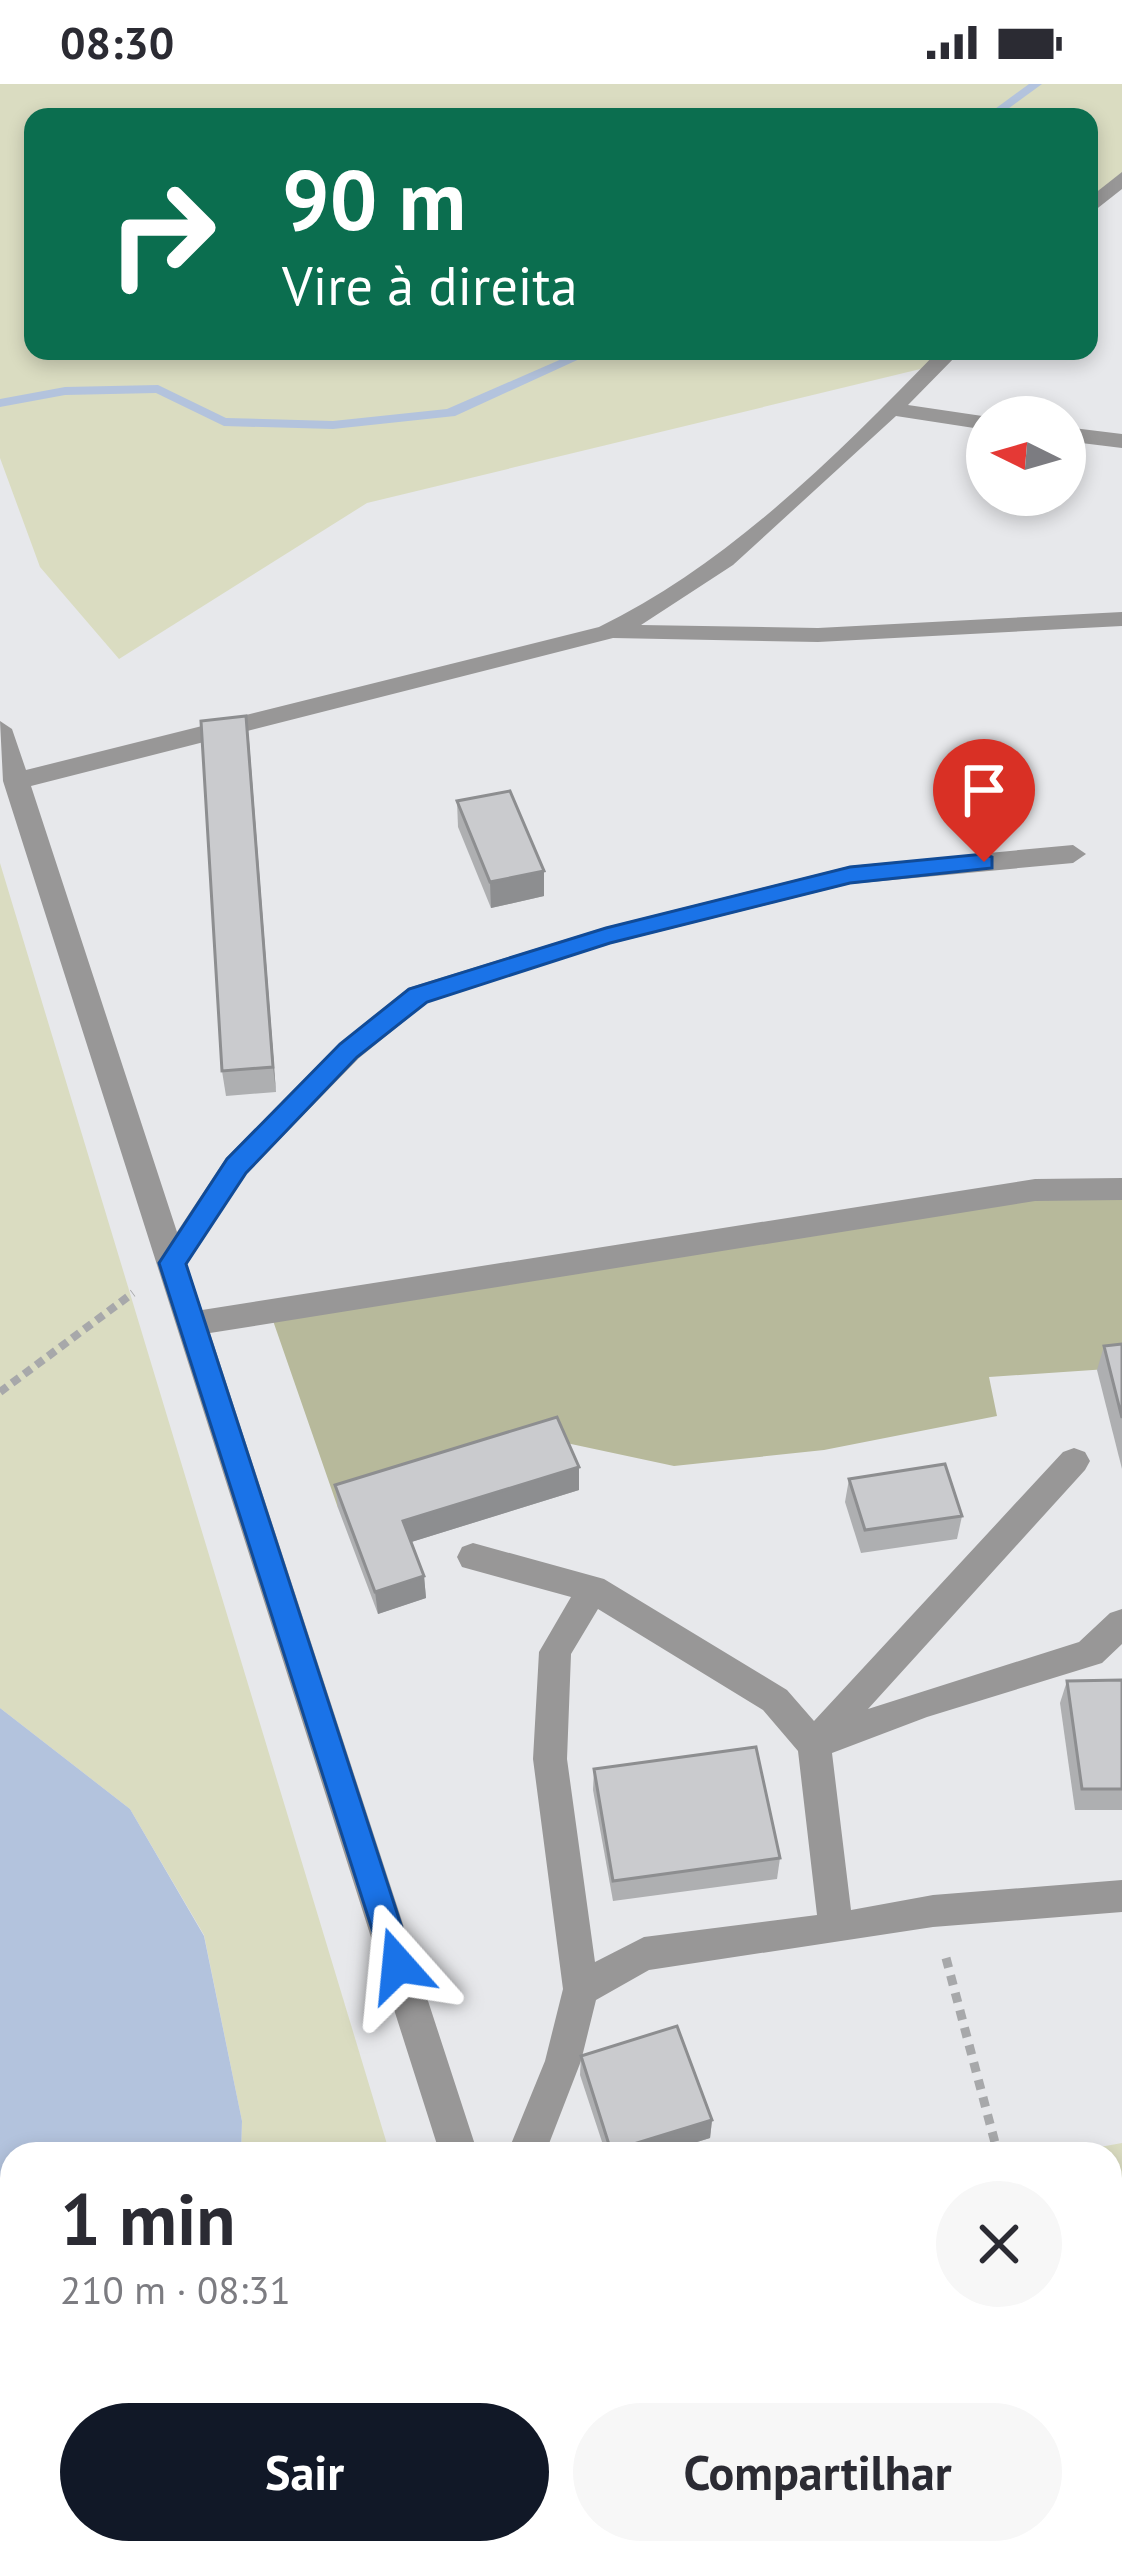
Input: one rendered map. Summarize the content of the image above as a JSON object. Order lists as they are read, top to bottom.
{
  "north": "left",
  "page": {
    "status": "08:30",
    "turn": ["90 m", "Vire à direita"],
    "heading": ["1 min", "210 m · 08:31"],
    "buttons": ["Sair", "Compartilhar"]
  }
}
